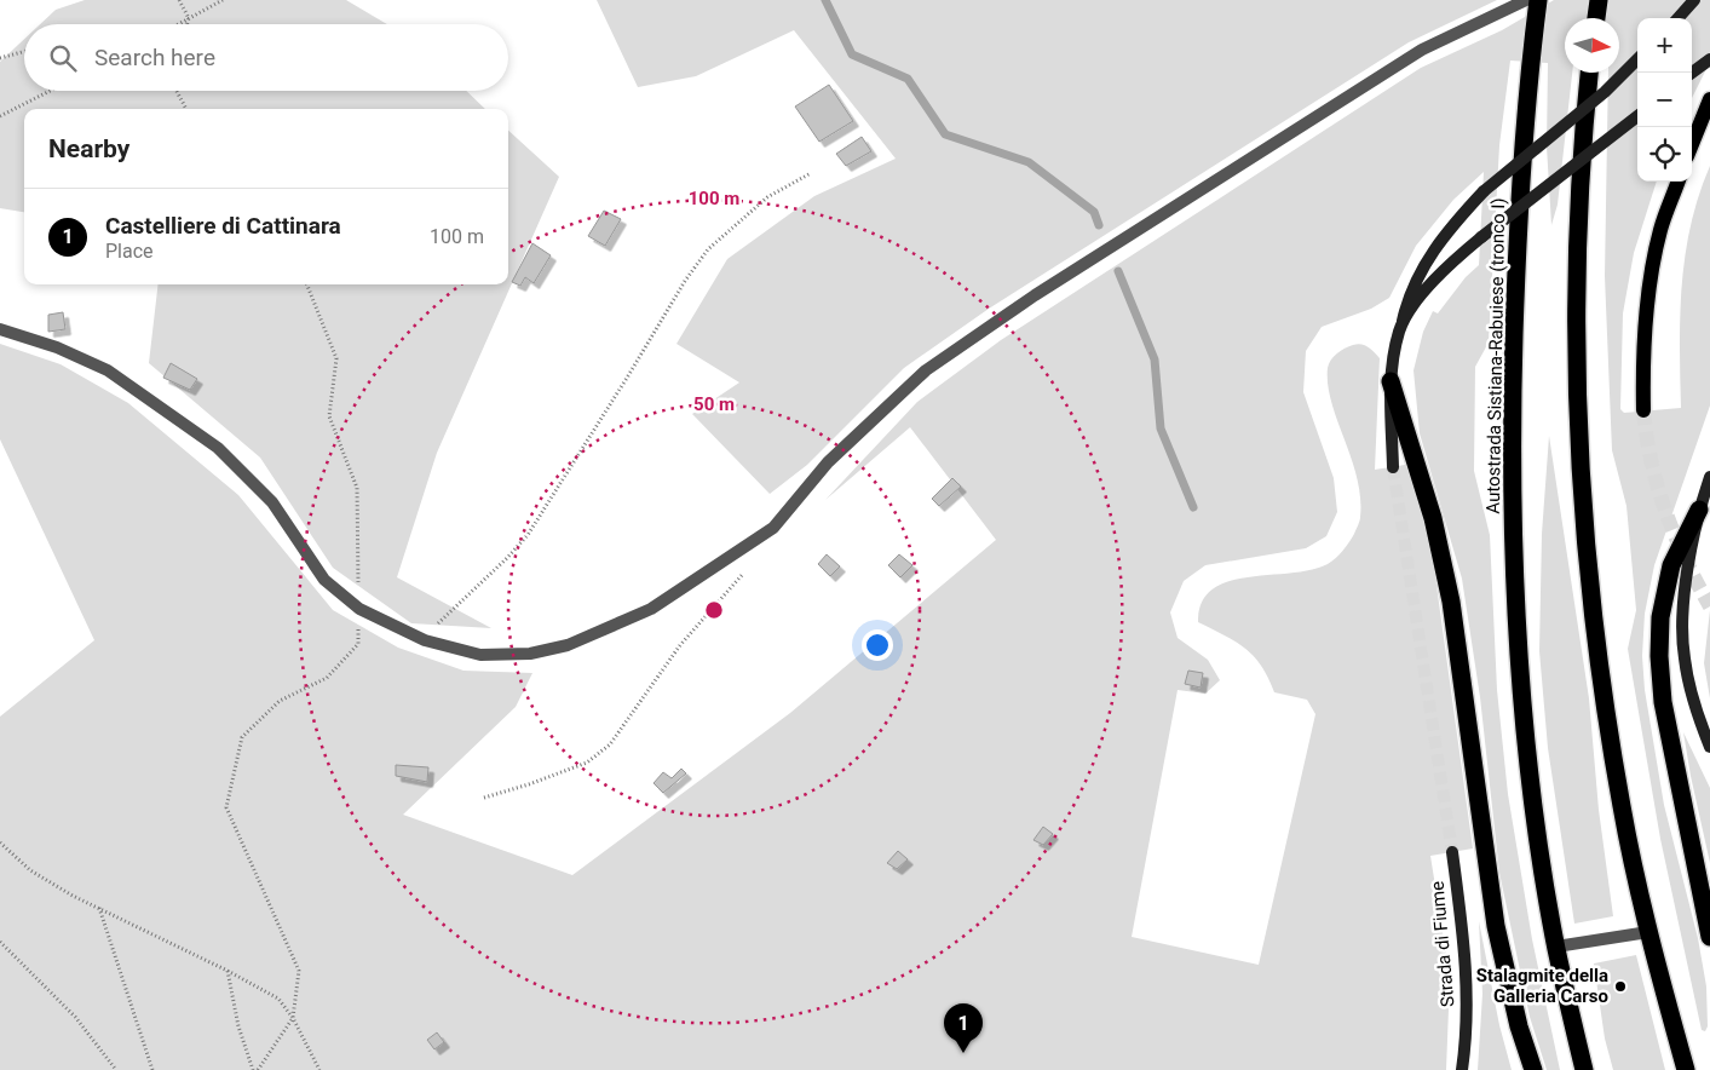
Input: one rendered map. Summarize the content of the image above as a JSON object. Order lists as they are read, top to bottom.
{
  "streets": {
    "highway": ["Autostrada Sistiana-Rabuiese (tronco I)"],
    "main road": ["Strada di Fiume"]
  },
  "places": ["Stalagmite della Galleria Carso"],
  "north": "right",
  "page": {
    "map_buttons": ["+", "−"],
    "search": "Search here",
    "heading": "Nearby",
    "list": [
      {
        "mark": "1",
        "name": "Castelliere di Cattinara",
        "note": "Place",
        "value": "100 m"
      }
    ],
    "pins": "1"
  },
  "rings": ["100 m", "50 m"]
}
